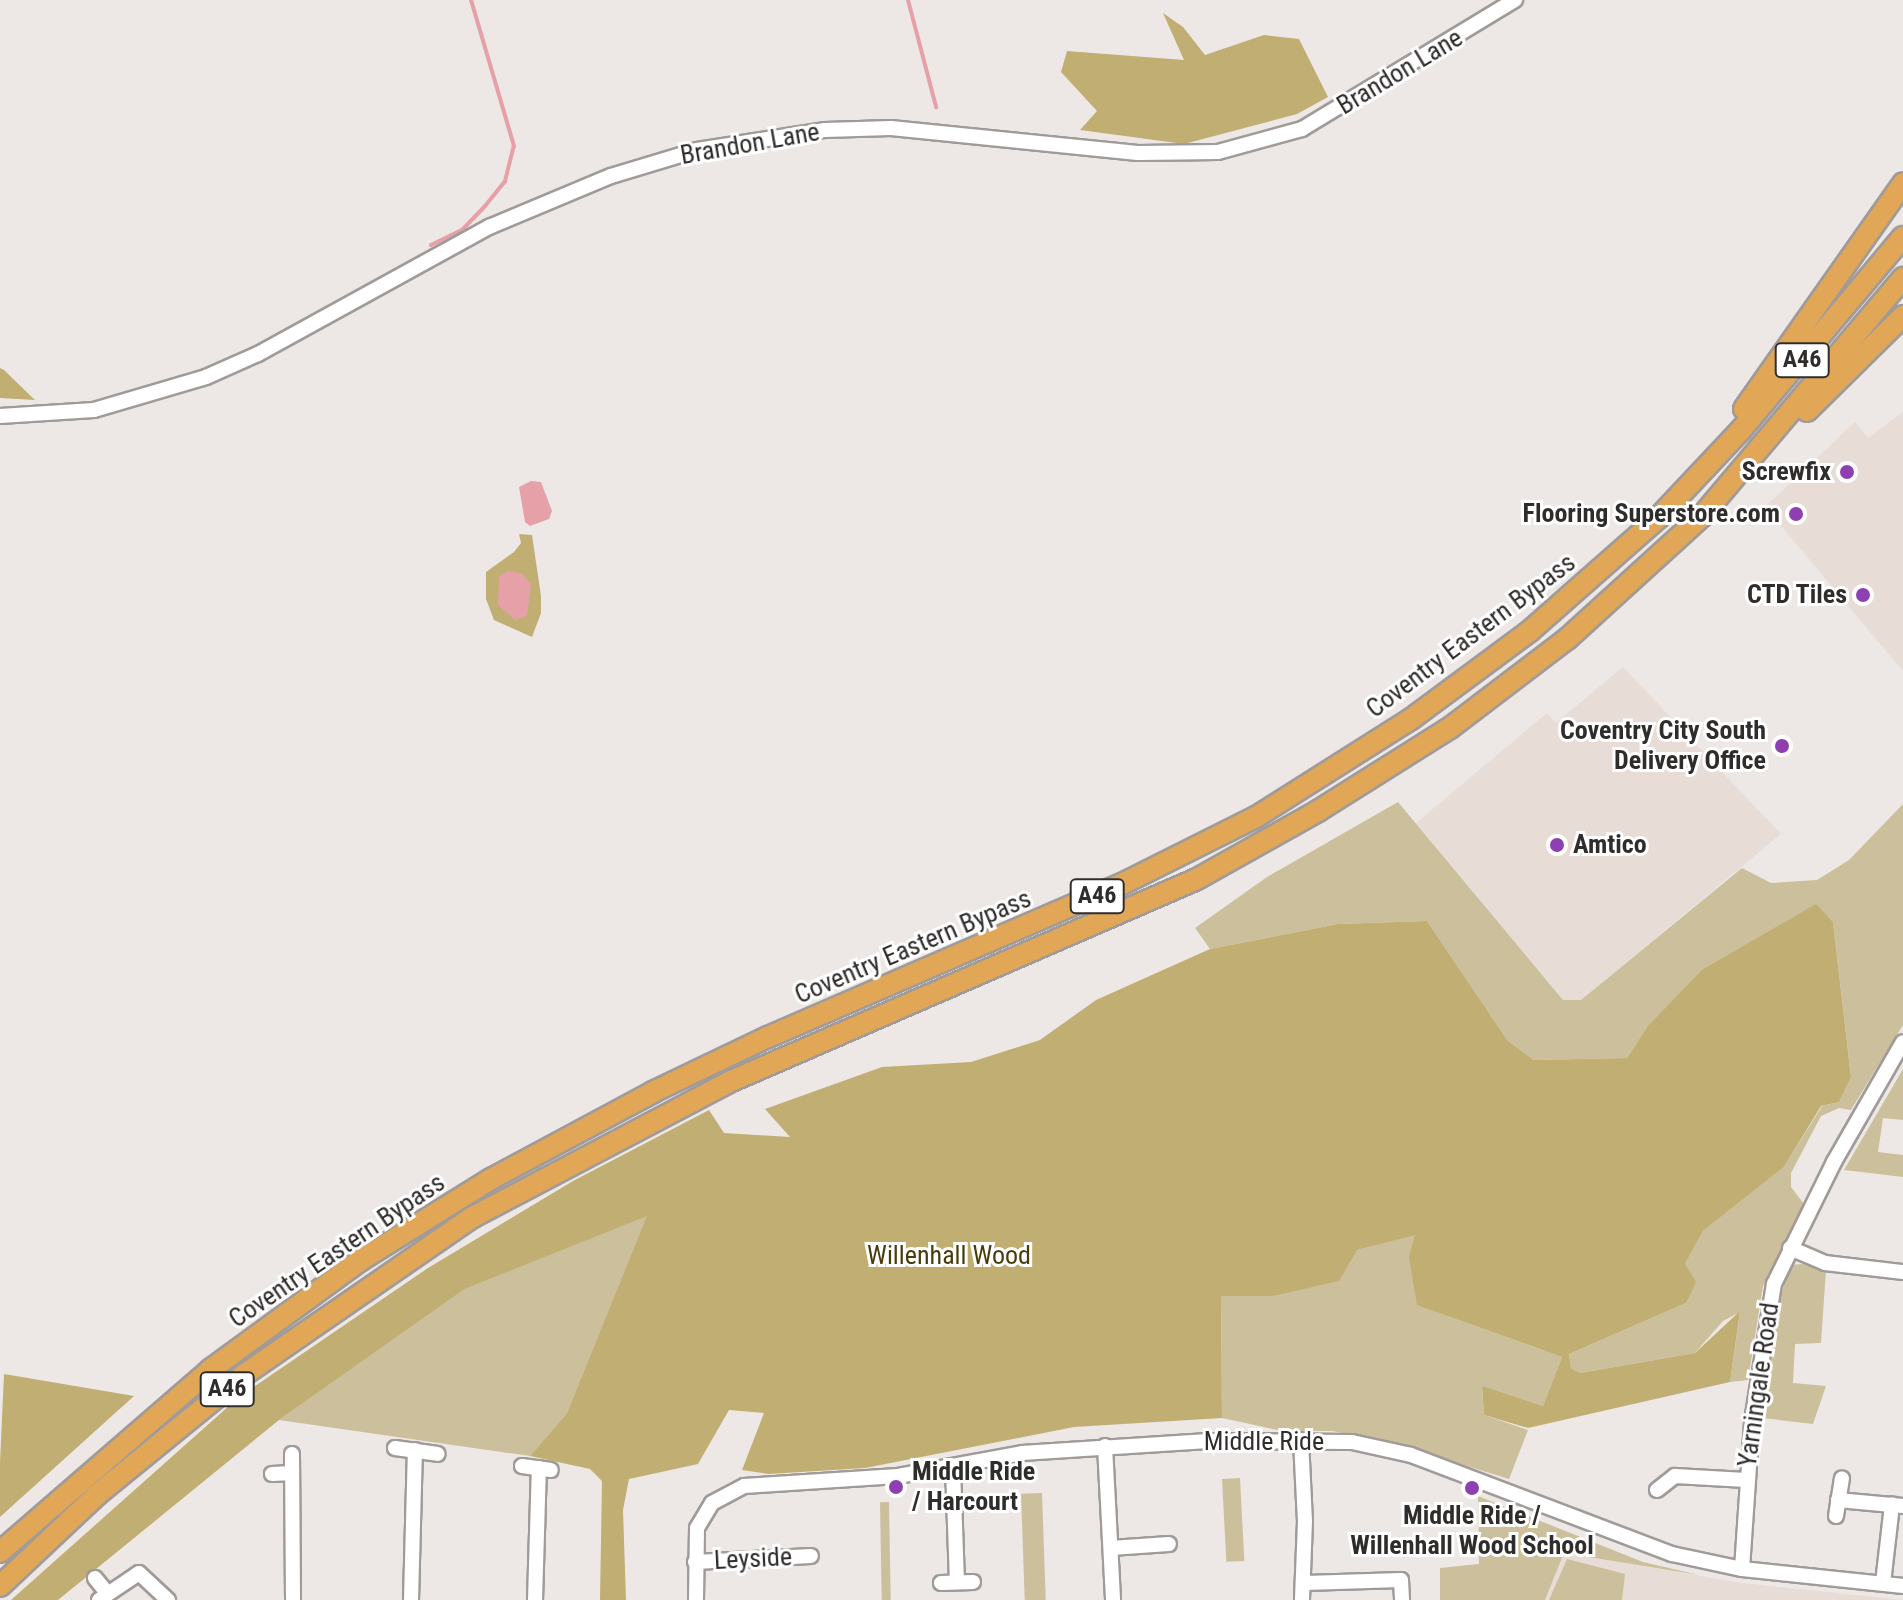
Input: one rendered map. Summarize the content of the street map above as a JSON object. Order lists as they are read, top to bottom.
{
  "streets": {
    "highway": ["A46", "Coventry Eastern Bypass"],
    "street": [
      "Brandon Lane",
      "Yarningale Road",
      "Middle Ride",
      "Leyside"
    ]
  },
  "crossings": [
    ["Yarningale Road", "Middle Ride"],
    ["Middle Ride", "Leyside"]
  ],
  "parks": ["Willenhall Wood"],
  "places": [
    "Screwfix",
    "Flooring Superstore.com",
    "CTD Tiles",
    "Coventry City South Delivery Office",
    "Amtico",
    "Middle Ride / Harcourt",
    "Middle Ride / Willenhall Wood School"
  ]
}
